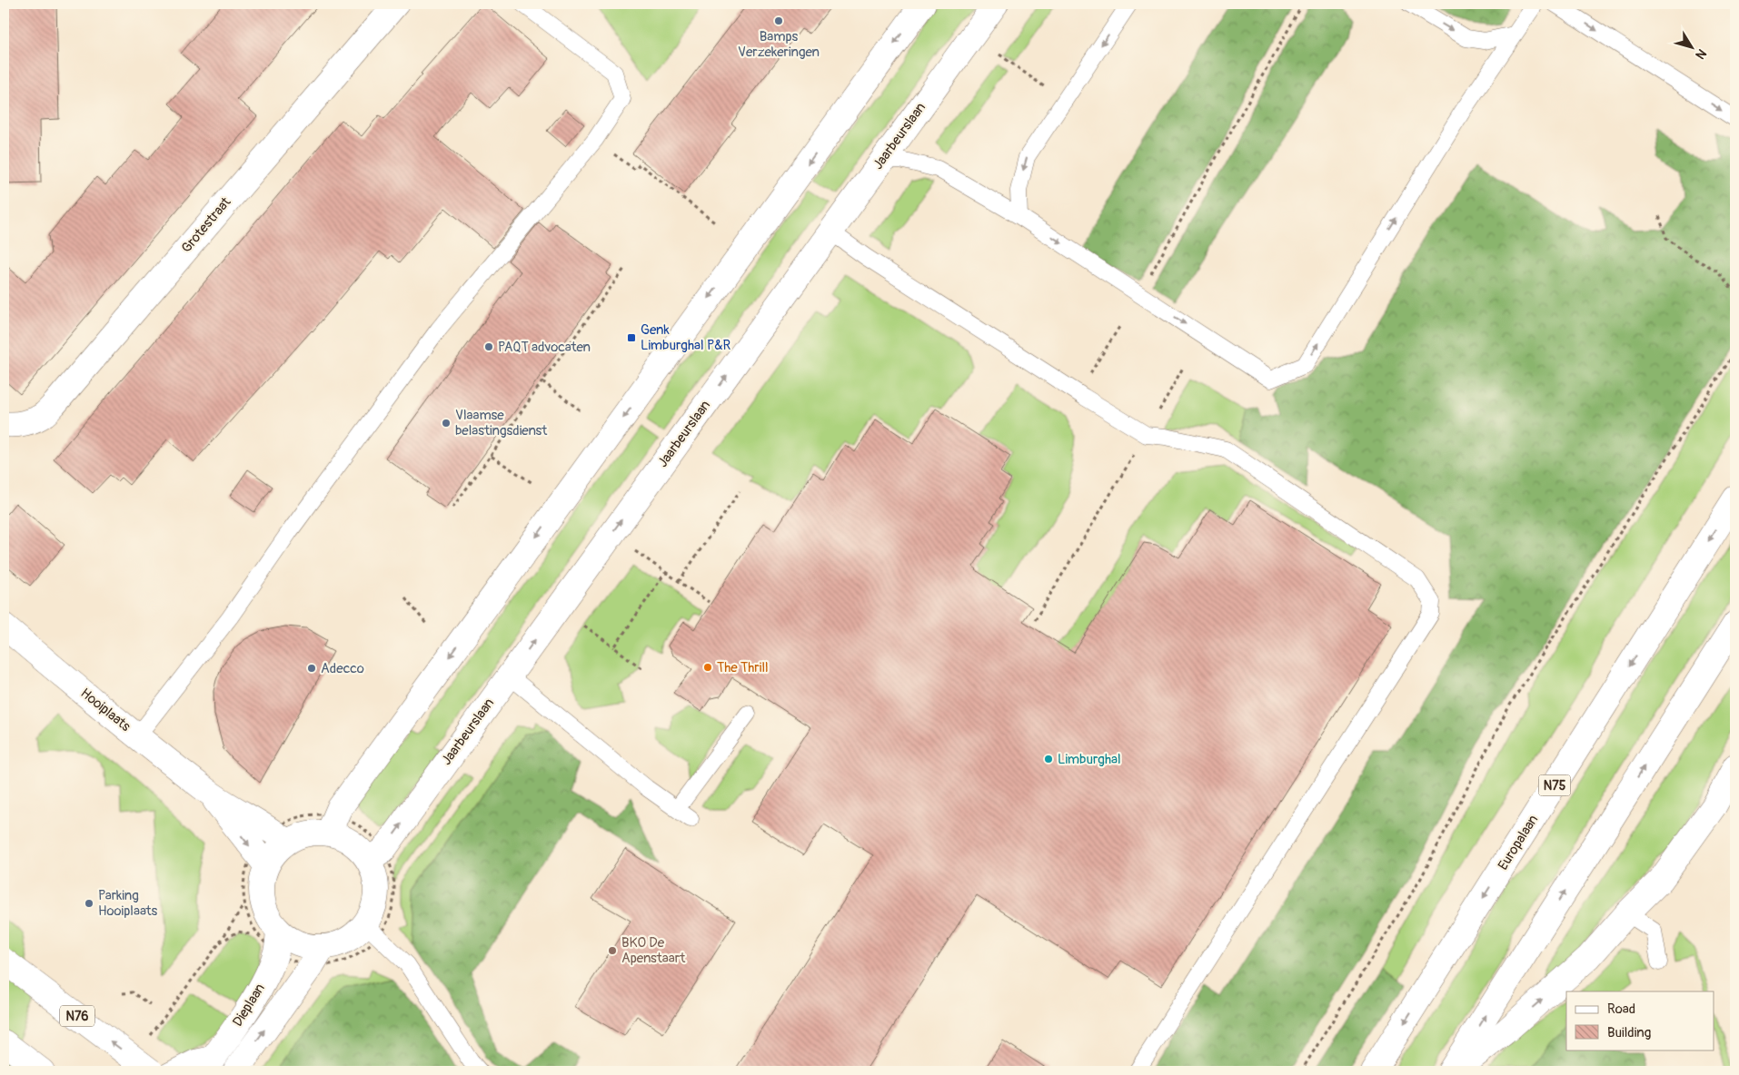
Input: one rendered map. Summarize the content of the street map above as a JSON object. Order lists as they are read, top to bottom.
{
  "streets": {
    "main road": [
      "Jaarbeurslaan",
      "Grotestraat",
      "Hooiplaats",
      "N75",
      "Europalaan",
      "Dieplaan",
      "N76"
    ]
  },
  "crossings": [
    ["Jaarbeurslaan", "Hooiplaats"],
    ["Jaarbeurslaan", "Dieplaan"],
    ["Hooiplaats", "Dieplaan"]
  ],
  "places": {
    "other": [
      "Bamps Verzekeringen",
      "PAQT advocaten",
      "Vlaamse belastingsdienst",
      "The Thrill",
      "Adecco",
      "Limburghal",
      "Parking Hooiplaats",
      "BKO De Apenstaart"
    ],
    "transit": ["Genk Limburghal P&R"]
  },
  "legend": ["Road", "Building"],
  "north": "bottom right"
}
